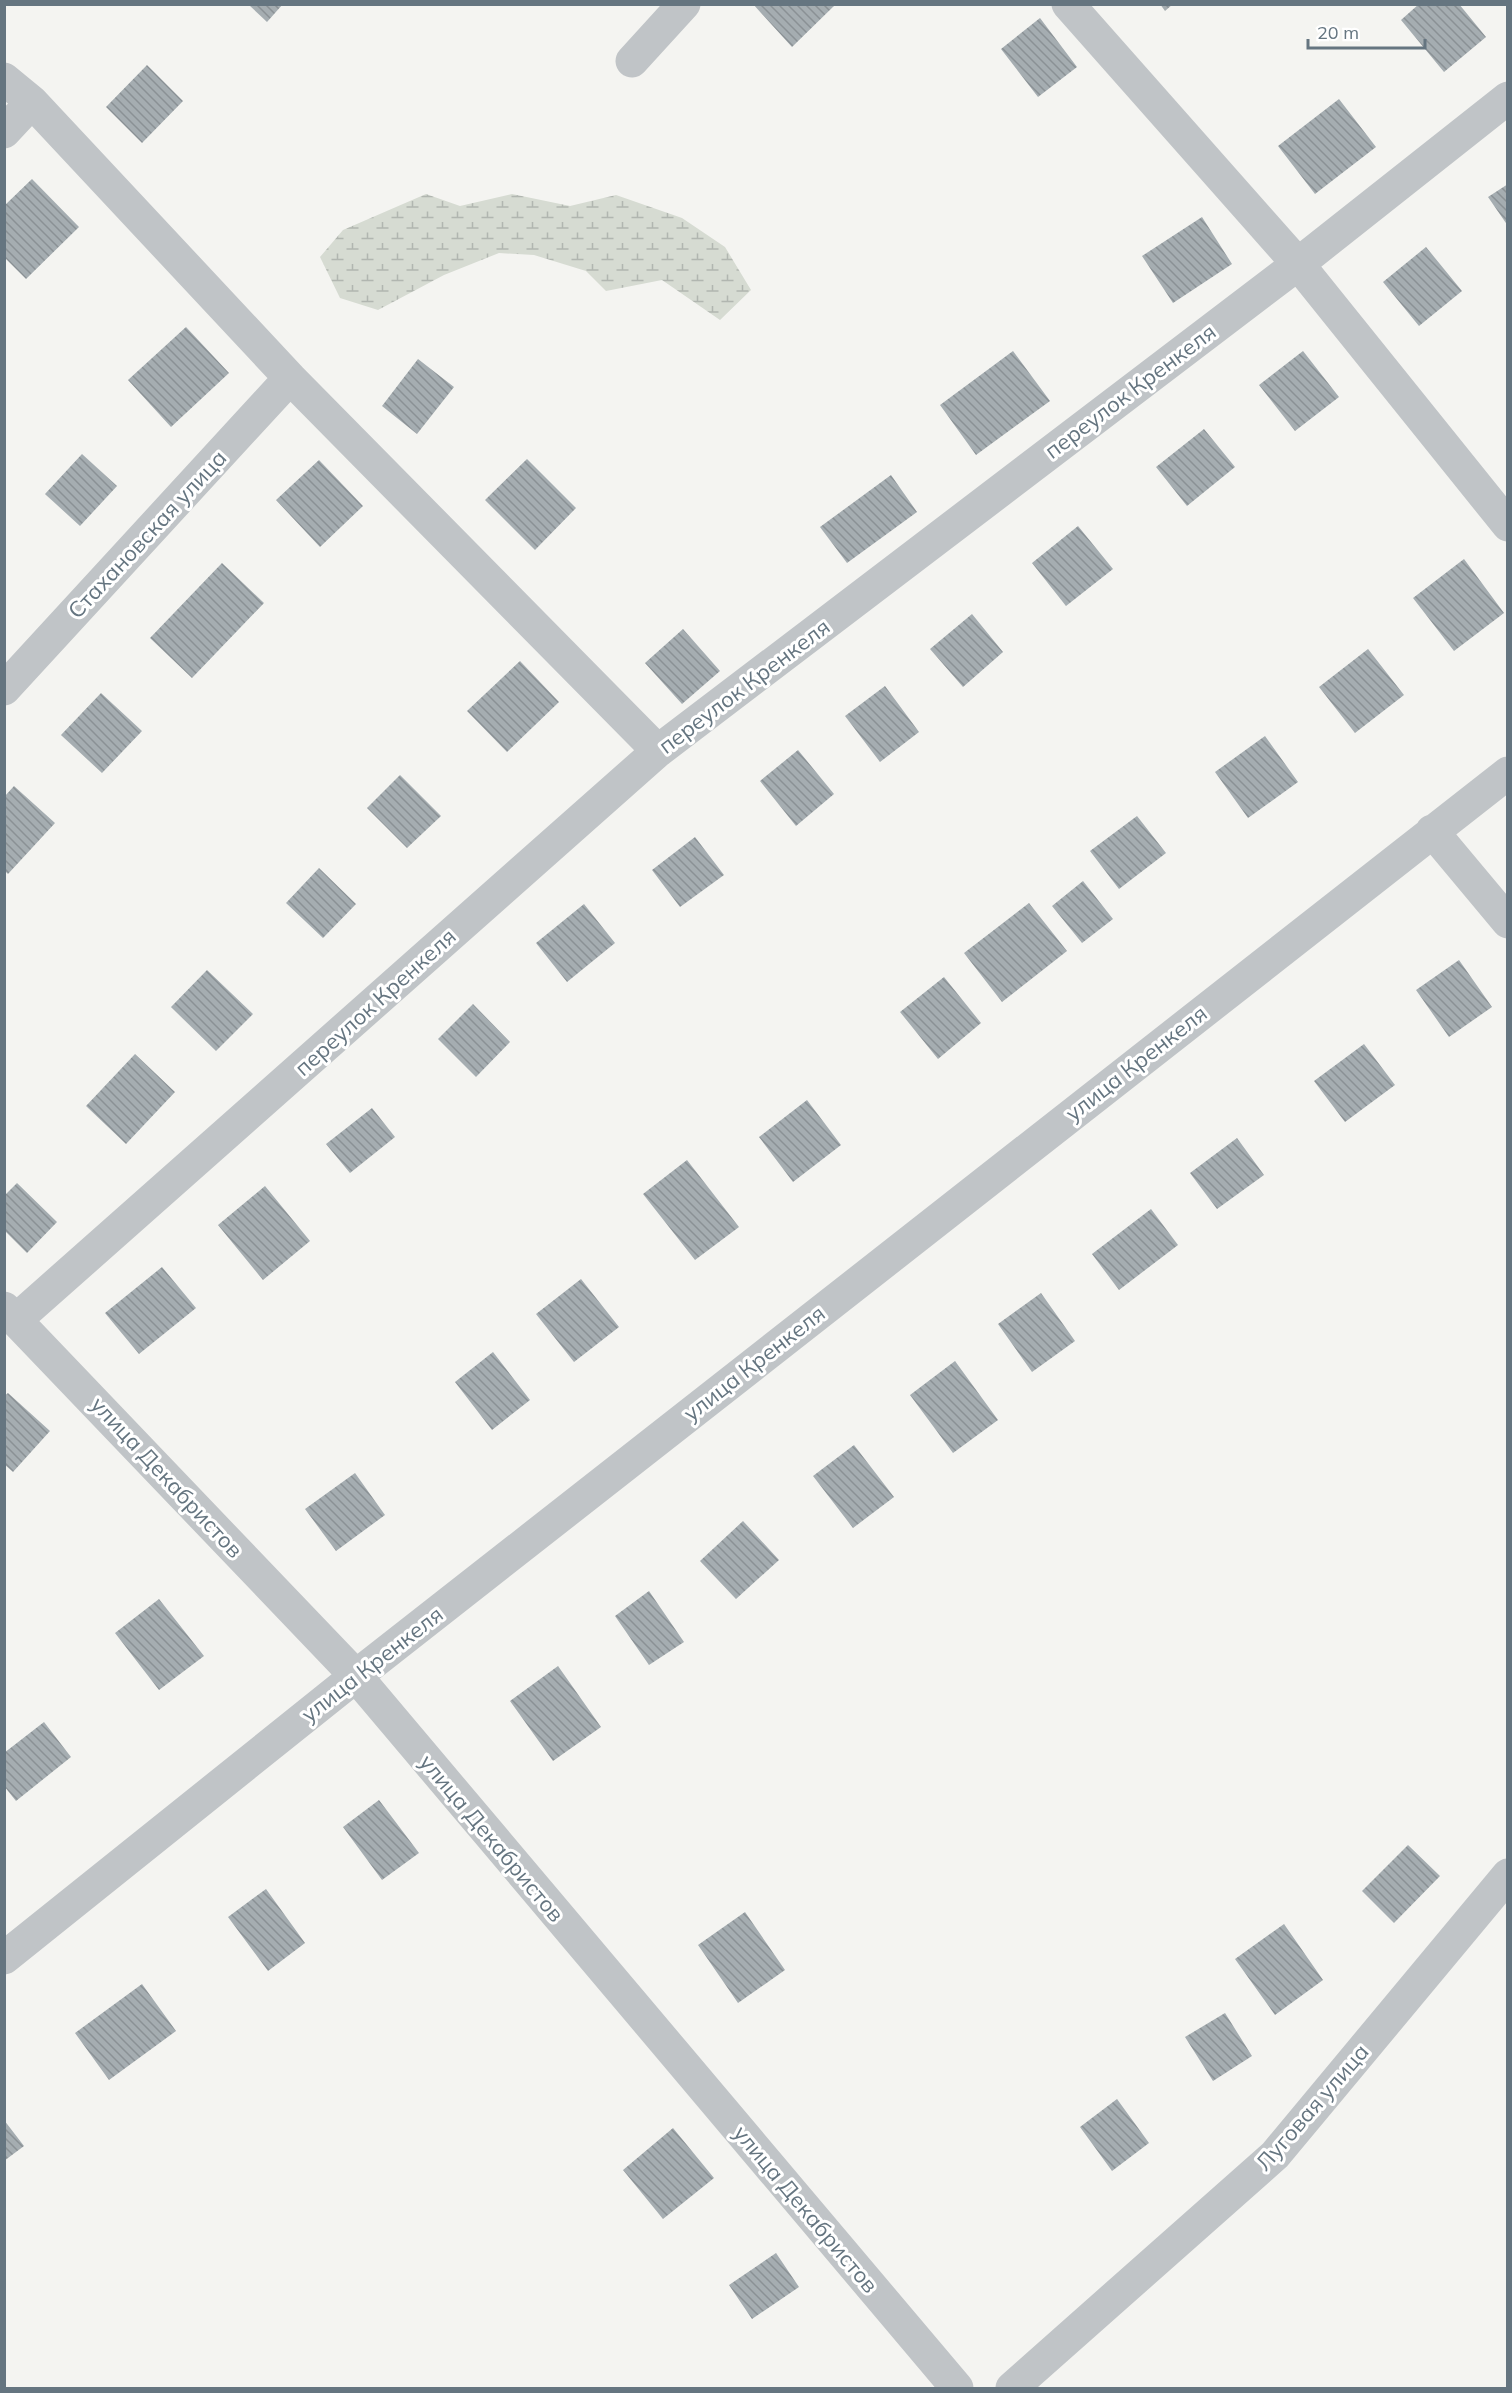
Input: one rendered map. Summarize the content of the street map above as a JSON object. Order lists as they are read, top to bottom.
{
  "streets": {
    "street": [
      "переулок Кренкеля",
      "Стахановская улица",
      "улица Кренкеля",
      "улица Декабристов",
      "Луговая улица"
    ]
  },
  "crossings": [
    ["переулок Кренкеля", "улица Декабристов"],
    ["улица Кренкеля", "улица Декабристов"]
  ],
  "scale_bar": "20 m"
}
